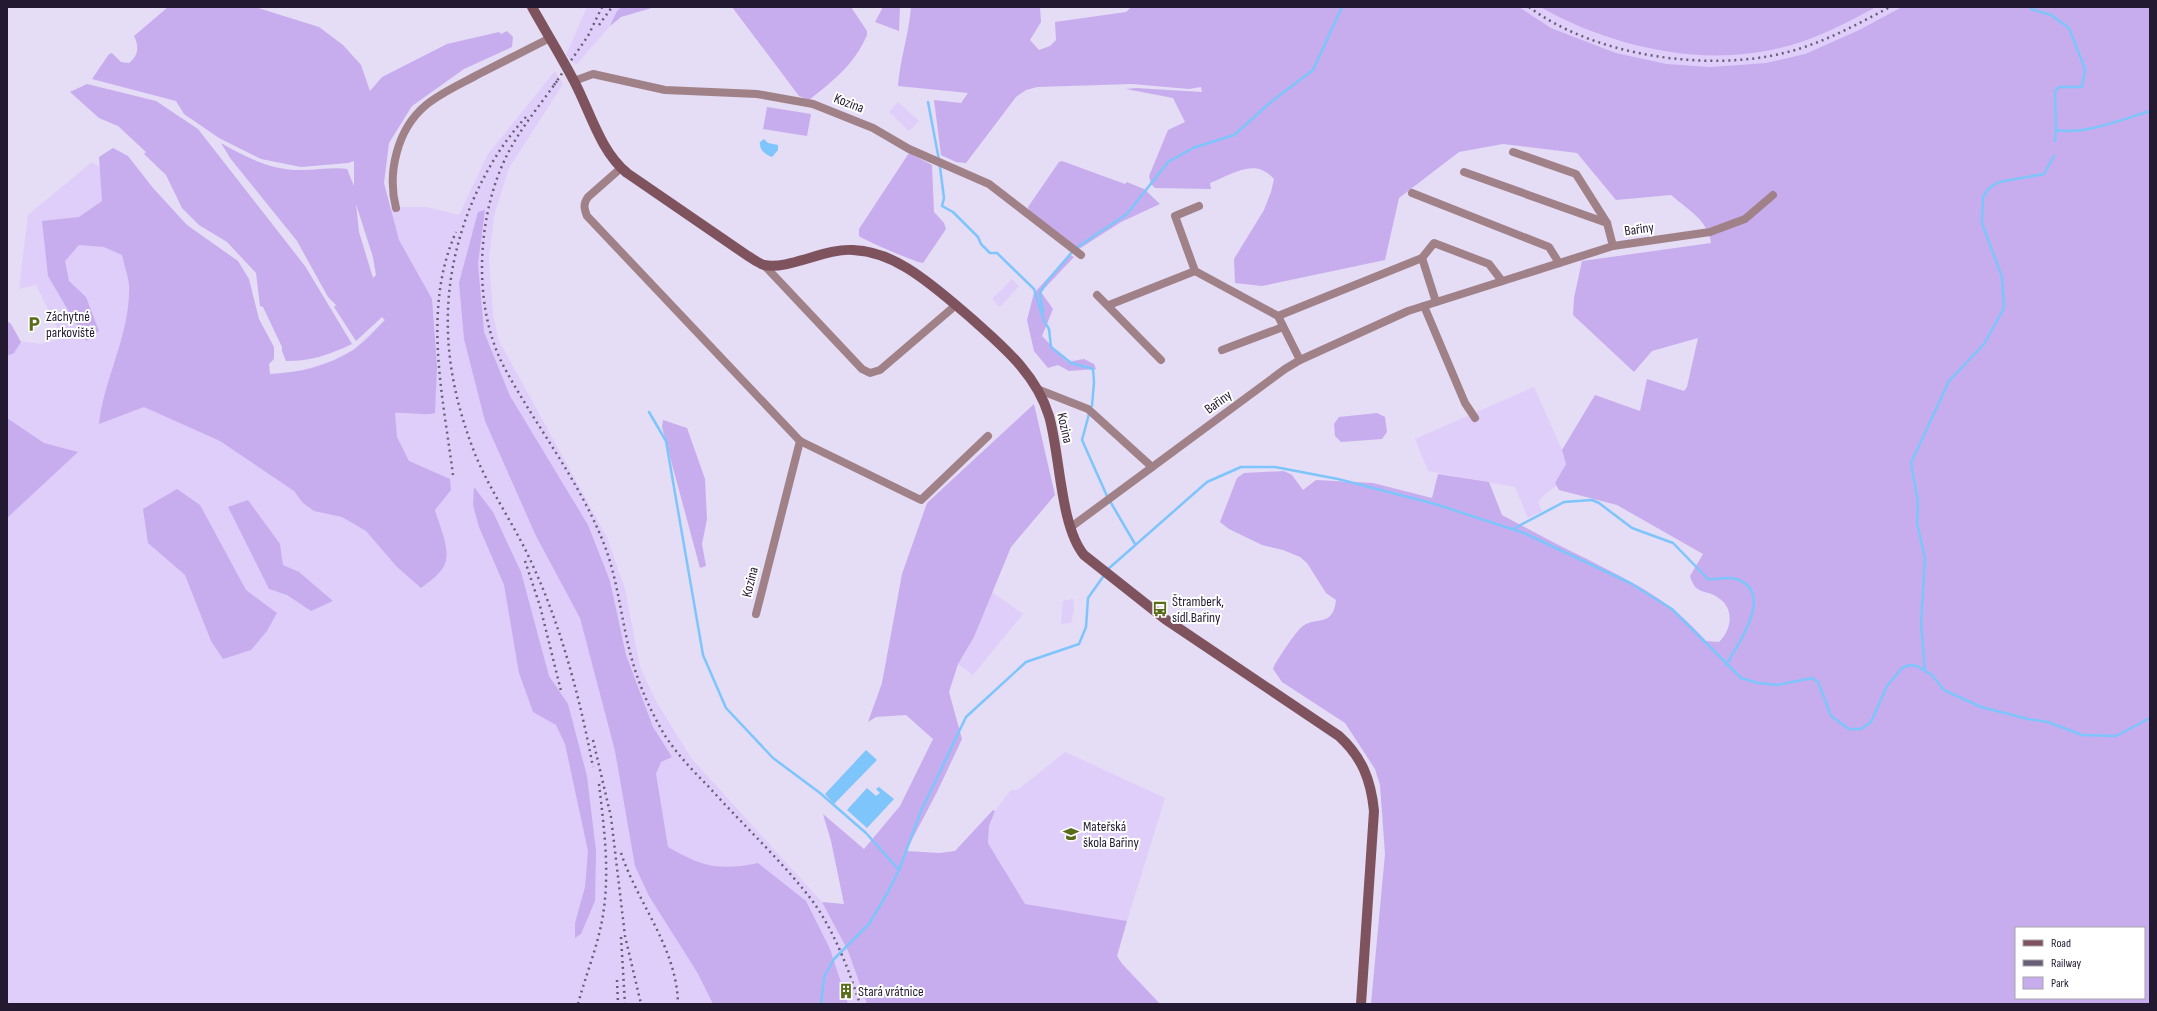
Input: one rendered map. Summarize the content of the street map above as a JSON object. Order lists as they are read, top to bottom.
{
  "streets": {
    "main road": ["Kozina"],
    "street": ["Bařiny"]
  },
  "crossings": [
    ["Kozina", "Bařiny"]
  ],
  "places": {
    "parking": ["Záchytné parkoviště"],
    "bus stop": ["Štramberk, sídl.Bařiny"],
    "school or university": ["Mateřská škola Bařiny"],
    "building": ["Stará vrátnice"]
  },
  "legend": ["Road", "Railway", "Park"]
}
